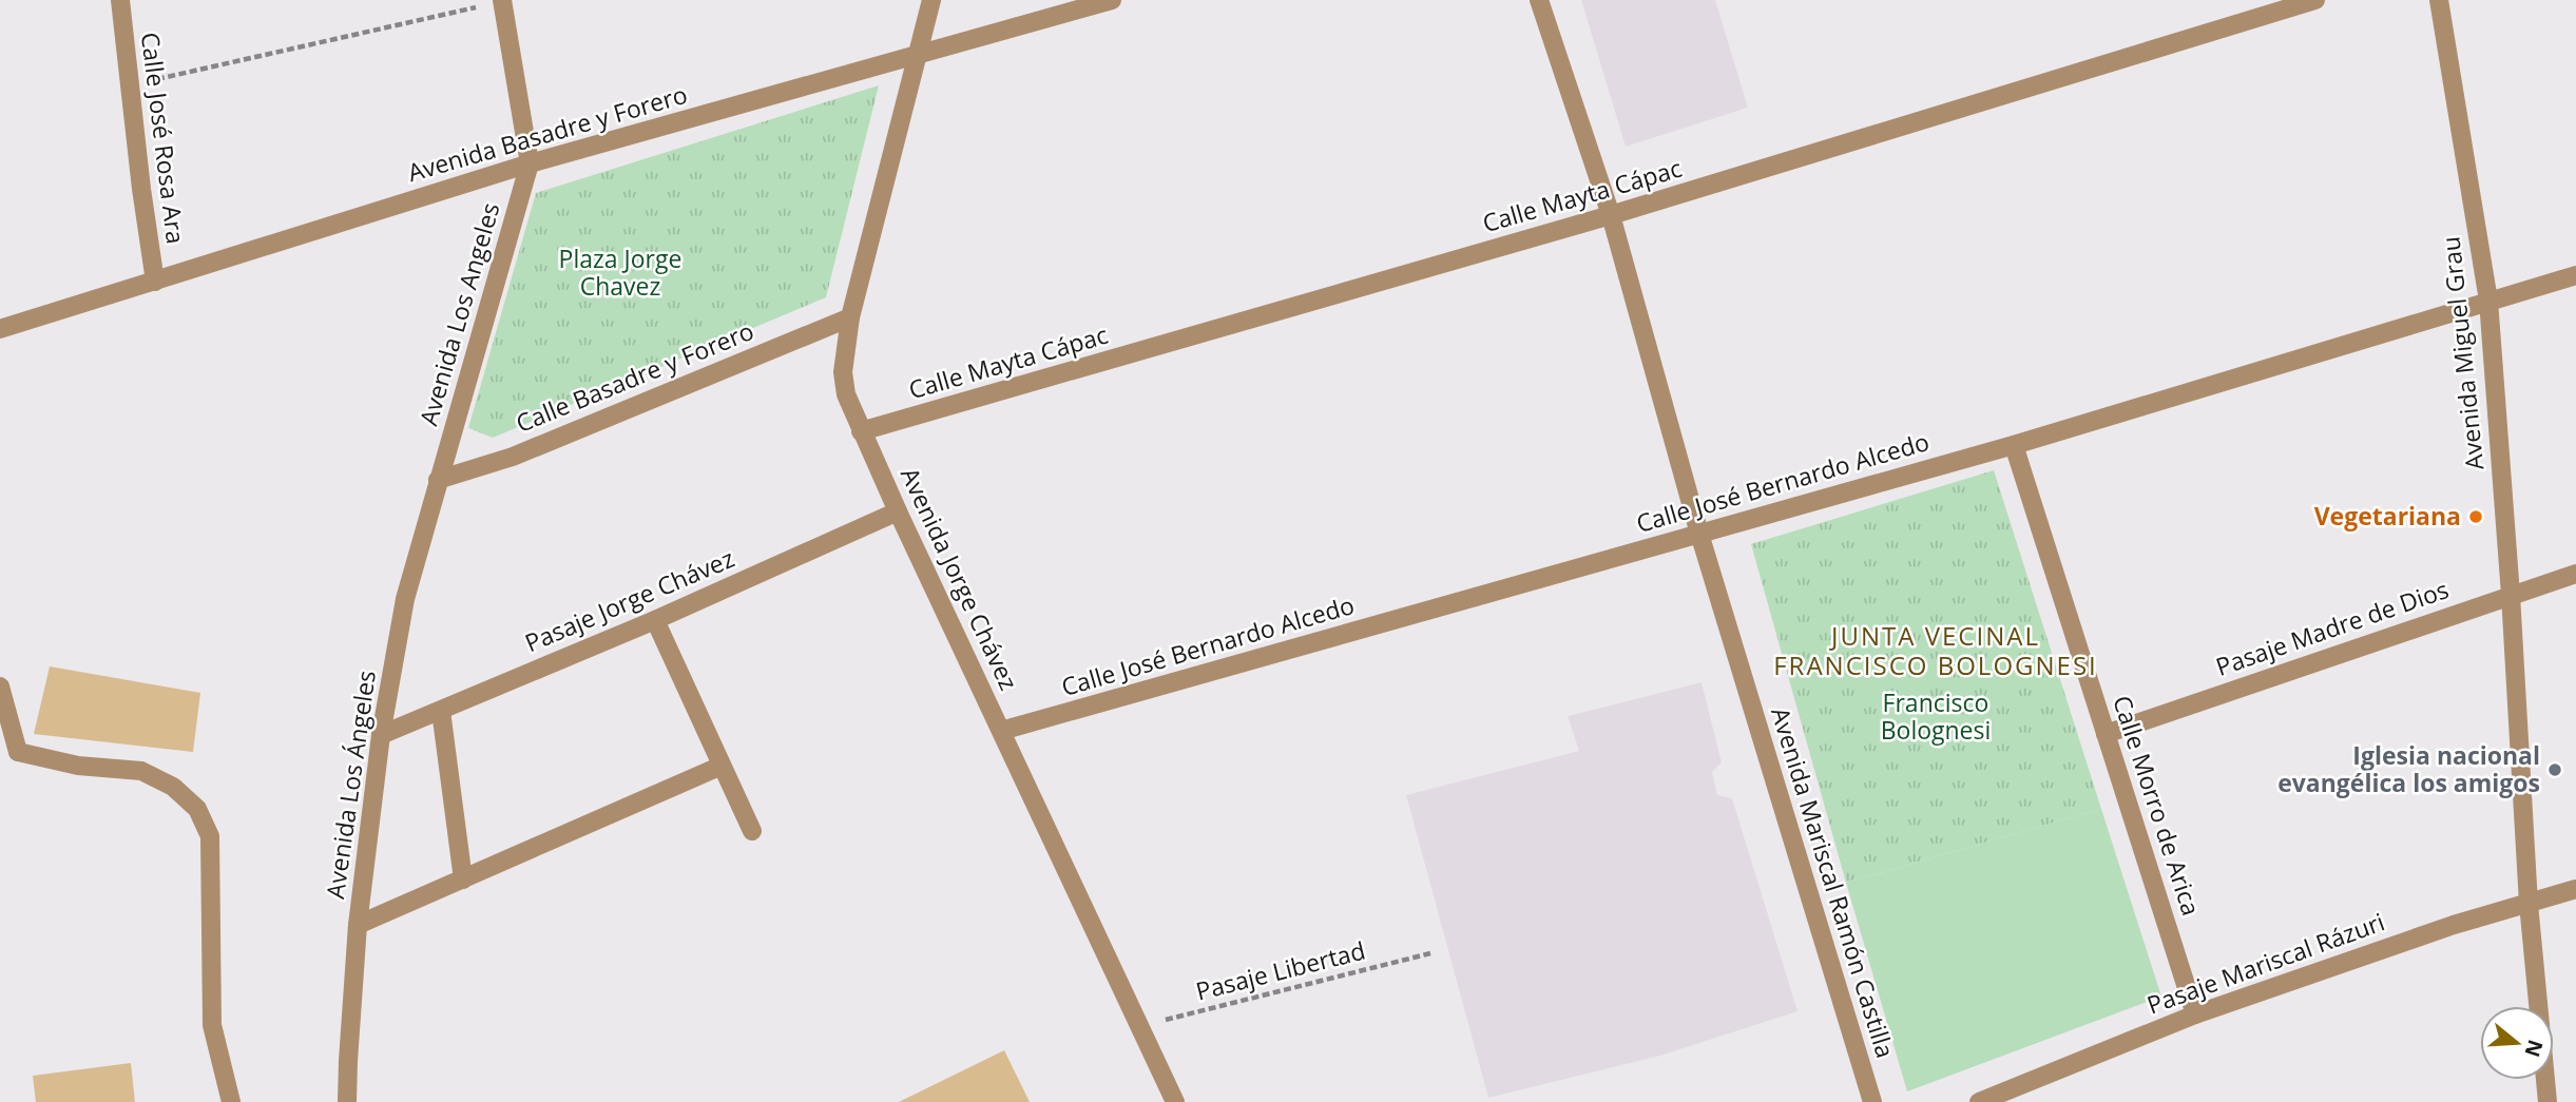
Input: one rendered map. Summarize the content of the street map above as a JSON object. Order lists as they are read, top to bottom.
{
  "streets": {
    "street": [
      "Avenida Basadre y Forero",
      "Calle José Rosa Ara",
      "Calle Mayta Cápac",
      "Avenida Los Angeles",
      "Avenida Miguel Grau",
      "Calle Basadre y Forero",
      "Calle José Bernardo Alcedo",
      "Avenida Jorge Chávez",
      "Pasaje Jorge Chávez",
      "Pasaje Madre de Dios",
      "Avenida Los Ángeles",
      "Calle Morro de Arica",
      "Avenida Mariscal Ramón Castilla",
      "Pasaje Mariscal Rázuri"
    ],
    "path": ["Pasaje Libertad"]
  },
  "crossings": [
    ["Avenida Basadre y Forero", "Calle José Rosa Ara"],
    ["Avenida Basadre y Forero", "Avenida Los Angeles"],
    ["Avenida Basadre y Forero", "Avenida Jorge Chávez"],
    ["Calle Mayta Cápac", "Avenida Jorge Chávez"],
    ["Calle Mayta Cápac", "Avenida Mariscal Ramón Castilla"],
    ["Avenida Los Angeles", "Calle Basadre y Forero"],
    ["Avenida Los Angeles", "Avenida Los Ángeles"],
    ["Avenida Miguel Grau", "Calle José Bernardo Alcedo"],
    ["Avenida Miguel Grau", "Pasaje Madre de Dios"],
    ["Avenida Miguel Grau", "Pasaje Mariscal Rázuri"],
    ["Calle Basadre y Forero", "Avenida Jorge Chávez"],
    ["Calle Basadre y Forero", "Avenida Los Ángeles"],
    ["Calle José Bernardo Alcedo", "Avenida Jorge Chávez"],
    ["Calle José Bernardo Alcedo", "Calle Morro de Arica"],
    ["Calle José Bernardo Alcedo", "Avenida Mariscal Ramón Castilla"],
    ["Avenida Jorge Chávez", "Pasaje Jorge Chávez"],
    ["Avenida Jorge Chávez", "Pasaje Libertad"],
    ["Pasaje Jorge Chávez", "Avenida Los Ángeles"],
    ["Pasaje Madre de Dios", "Calle Morro de Arica"],
    ["Calle Morro de Arica", "Pasaje Mariscal Rázuri"]
  ],
  "districts": ["JUNTA VECINAL FRANCISCO BOLOGNESI"],
  "parks": ["Plaza Jorge Chavez", "Francisco Bolognesi"],
  "places": ["Vegetariana", "Iglesia nacional evangélica los amigos"],
  "north": "right"
}
